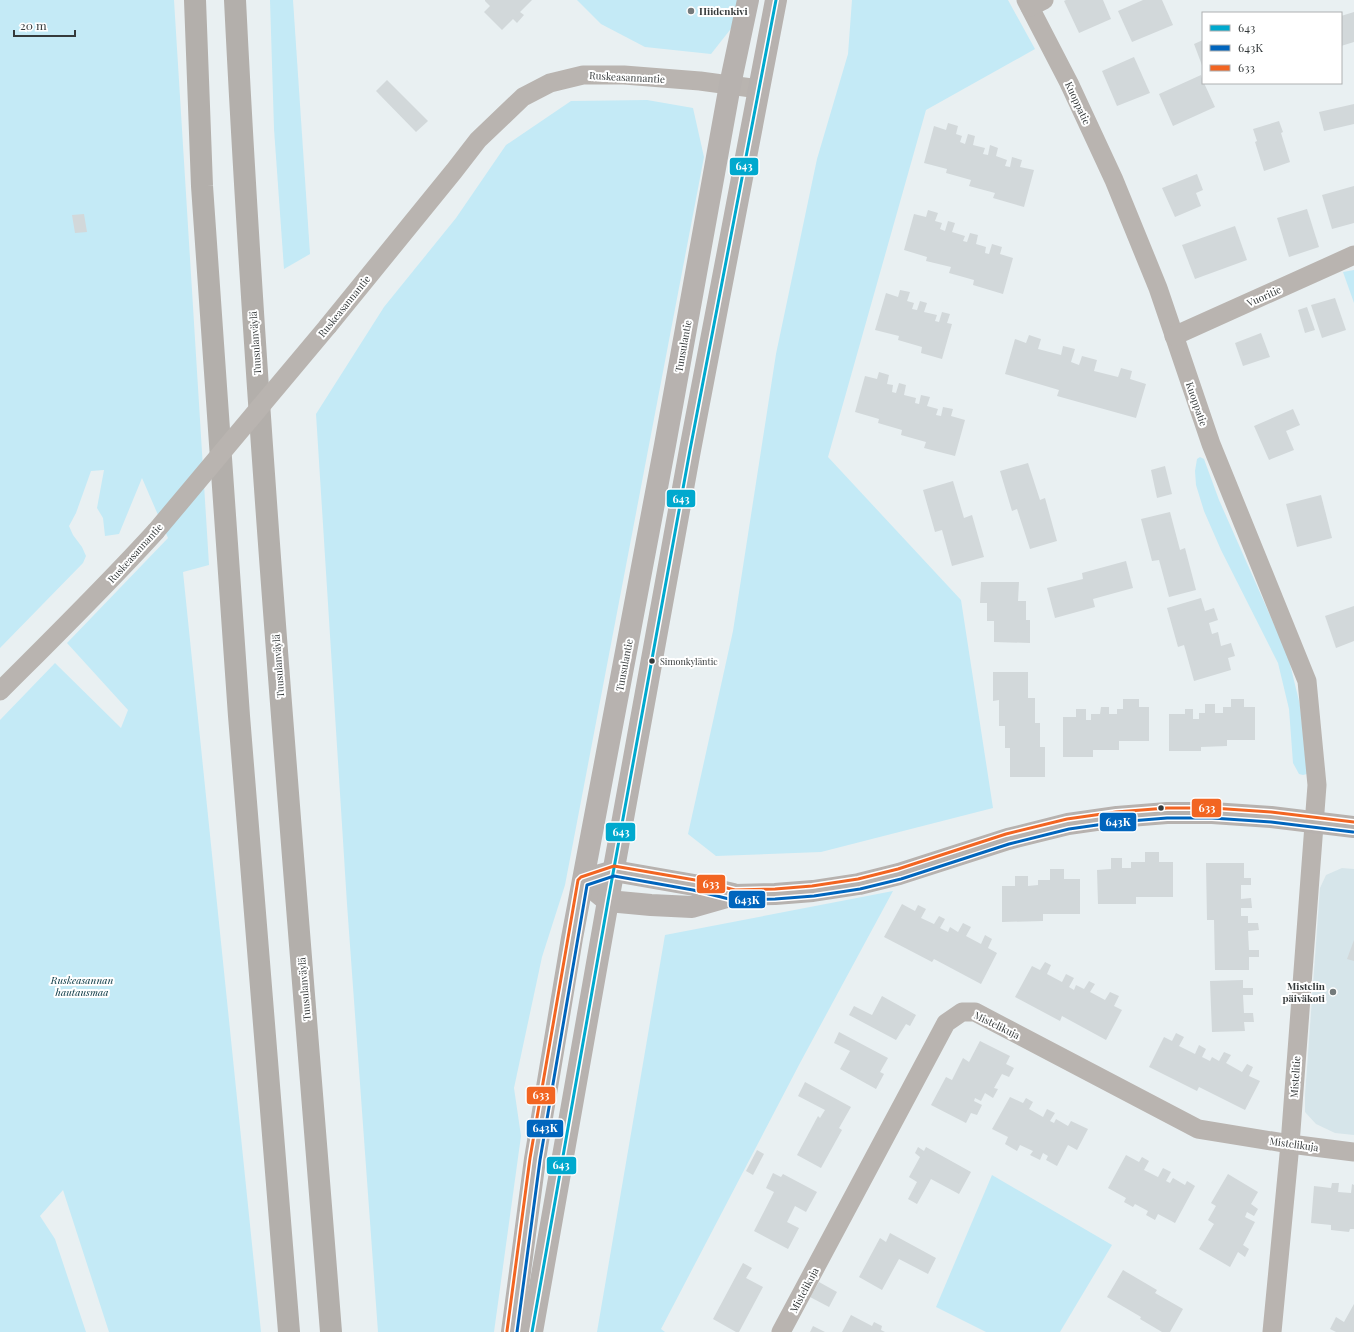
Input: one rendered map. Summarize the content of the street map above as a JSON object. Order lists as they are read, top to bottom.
{
  "streets": {
    "highway": ["Tuusulanväylä"],
    "main road": ["Tuusulantie"],
    "street": [
      "Ruskeasannantie",
      "Kuoppatie",
      "Vuoritie",
      "Mistelikuja",
      "Mistelitie"
    ]
  },
  "crossings": [
    ["Ruskeasannantie", "Tuusulantie"],
    ["Kuoppatie", "Vuoritie"],
    ["Kuoppatie", "Mistelitie"],
    ["Mistelikuja", "Mistelitie"]
  ],
  "parks": ["Ruskeasannan hautausmaa"],
  "places": ["Hiidenkivi", "Simonkyläntie", "Mistelin päiväkoti"],
  "lines": ["transit line 643", "transit line 633", "transit line 643K"],
  "legend": ["643", "643K", "633"],
  "scale_bar": "20 m"
}
